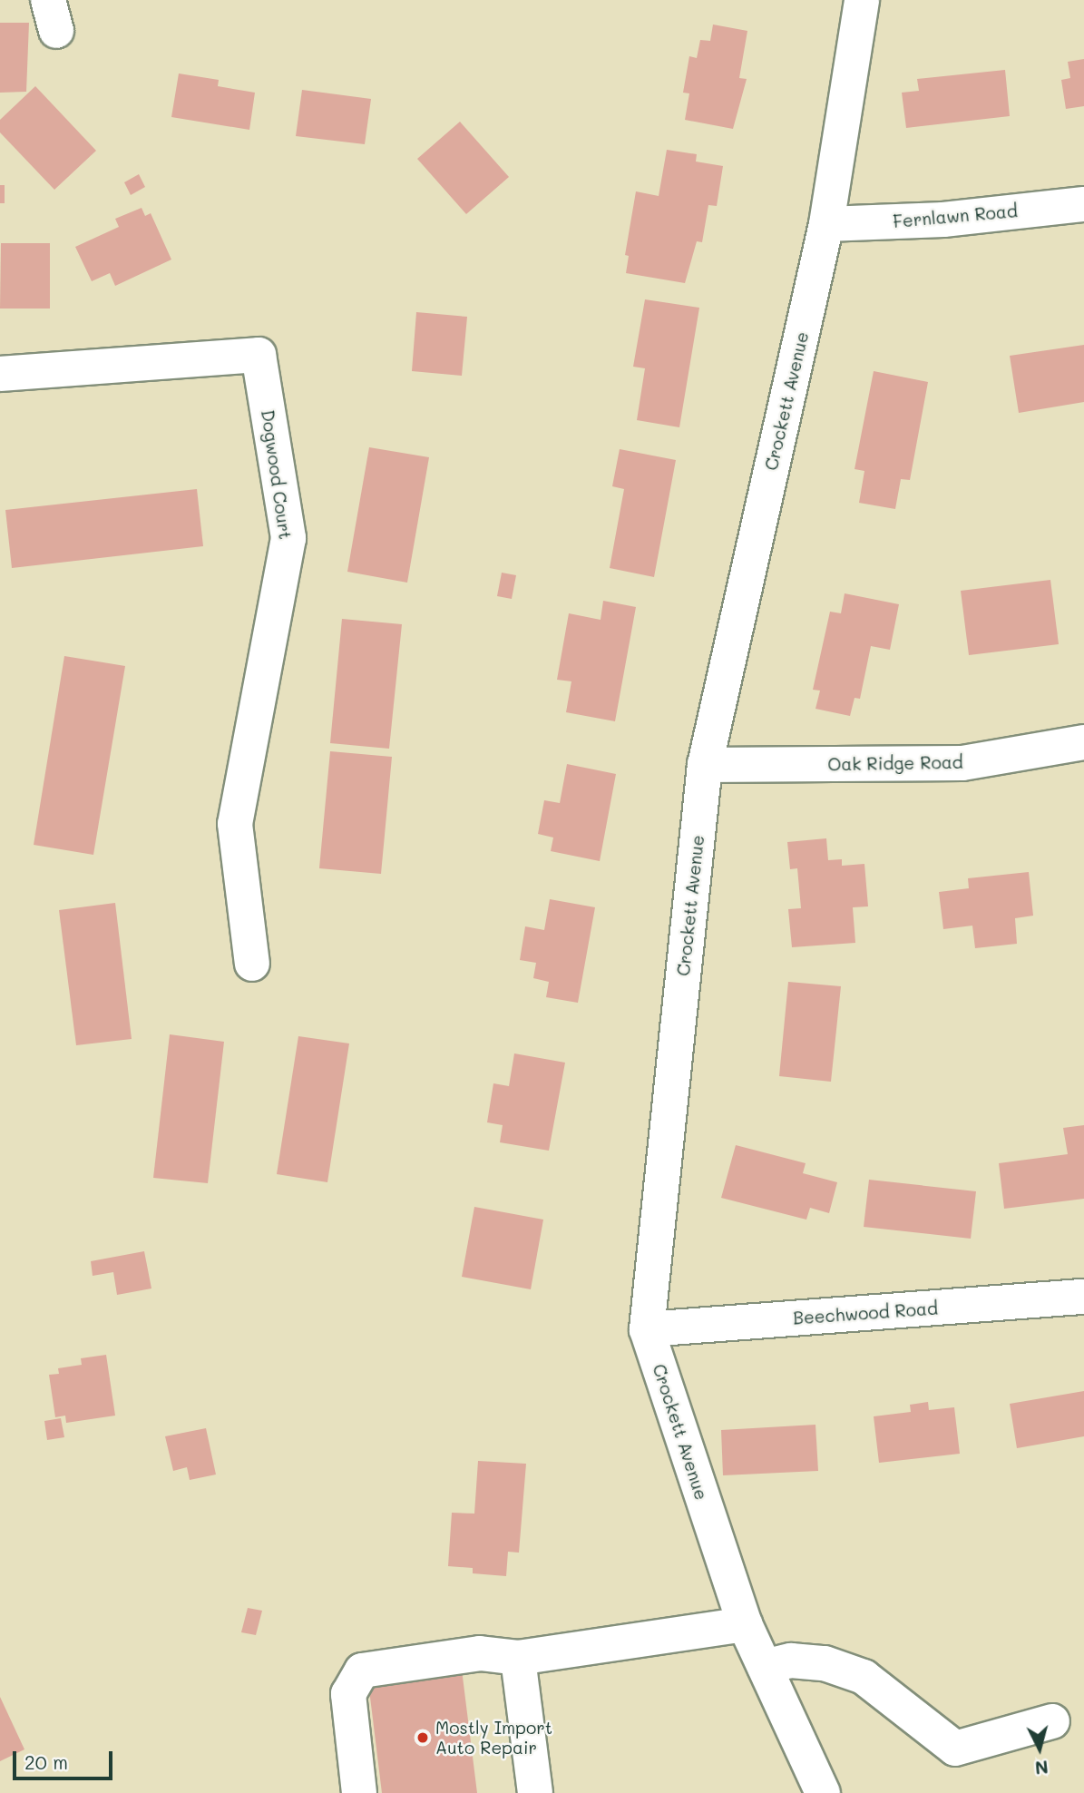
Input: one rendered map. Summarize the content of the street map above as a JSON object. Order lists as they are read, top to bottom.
{
  "streets": {
    "street": [
      "Fernlawn Road",
      "Crockett Avenue",
      "Dogwood Court",
      "Oak Ridge Road",
      "Beechwood Road"
    ]
  },
  "crossings": [
    ["Fernlawn Road", "Crockett Avenue"],
    ["Crockett Avenue", "Oak Ridge Road"],
    ["Crockett Avenue", "Beechwood Road"]
  ],
  "places": ["Mostly Import Auto Repair"],
  "scale_bar": "20 m",
  "north": "bottom"
}
